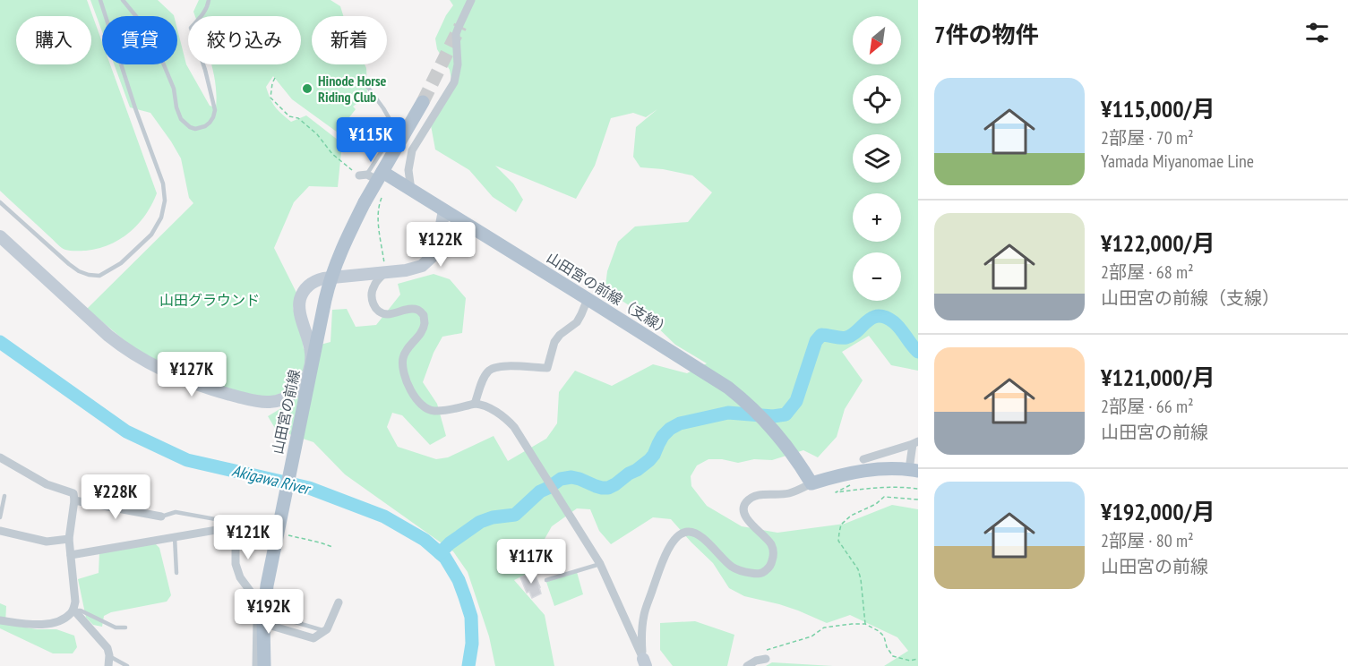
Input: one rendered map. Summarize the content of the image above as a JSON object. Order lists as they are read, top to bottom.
{
  "streets": {
    "main road": ["山田宮の前線（支線）", "山田宮の前線"]
  },
  "crossings": [
    ["山田宮の前線（支線）", "山田宮の前線"]
  ],
  "water": ["Akigawa River"],
  "parks": ["山田グラウンド"],
  "places": ["Hinode Horse Riding Club"],
  "north": "bottom left",
  "page": {
    "heading": "7件の物件",
    "map_buttons": ["+", "−"],
    "chip": [
      "購入",
      "賃貸",
      "絞り込み",
      "新着"
    ],
    "list": [
      {
        "name": "¥115,000/月",
        "note": "2部屋 · 70 m² · Yamada Miyanomae Line"
      },
      {
        "name": "¥122,000/月",
        "note": "2部屋 · 68 m² · 山田宮の前線（支線）"
      },
      {
        "name": "¥121,000/月",
        "note": "2部屋 · 66 m² · 山田宮の前線"
      },
      {
        "name": "¥192,000/月",
        "note": "2部屋 · 80 m² · 山田宮の前線"
      }
    ],
    "price": [
      "¥115K",
      "¥122K",
      "¥127K",
      "¥228K",
      "¥121K",
      "¥117K",
      "¥192K"
    ]
  }
}
